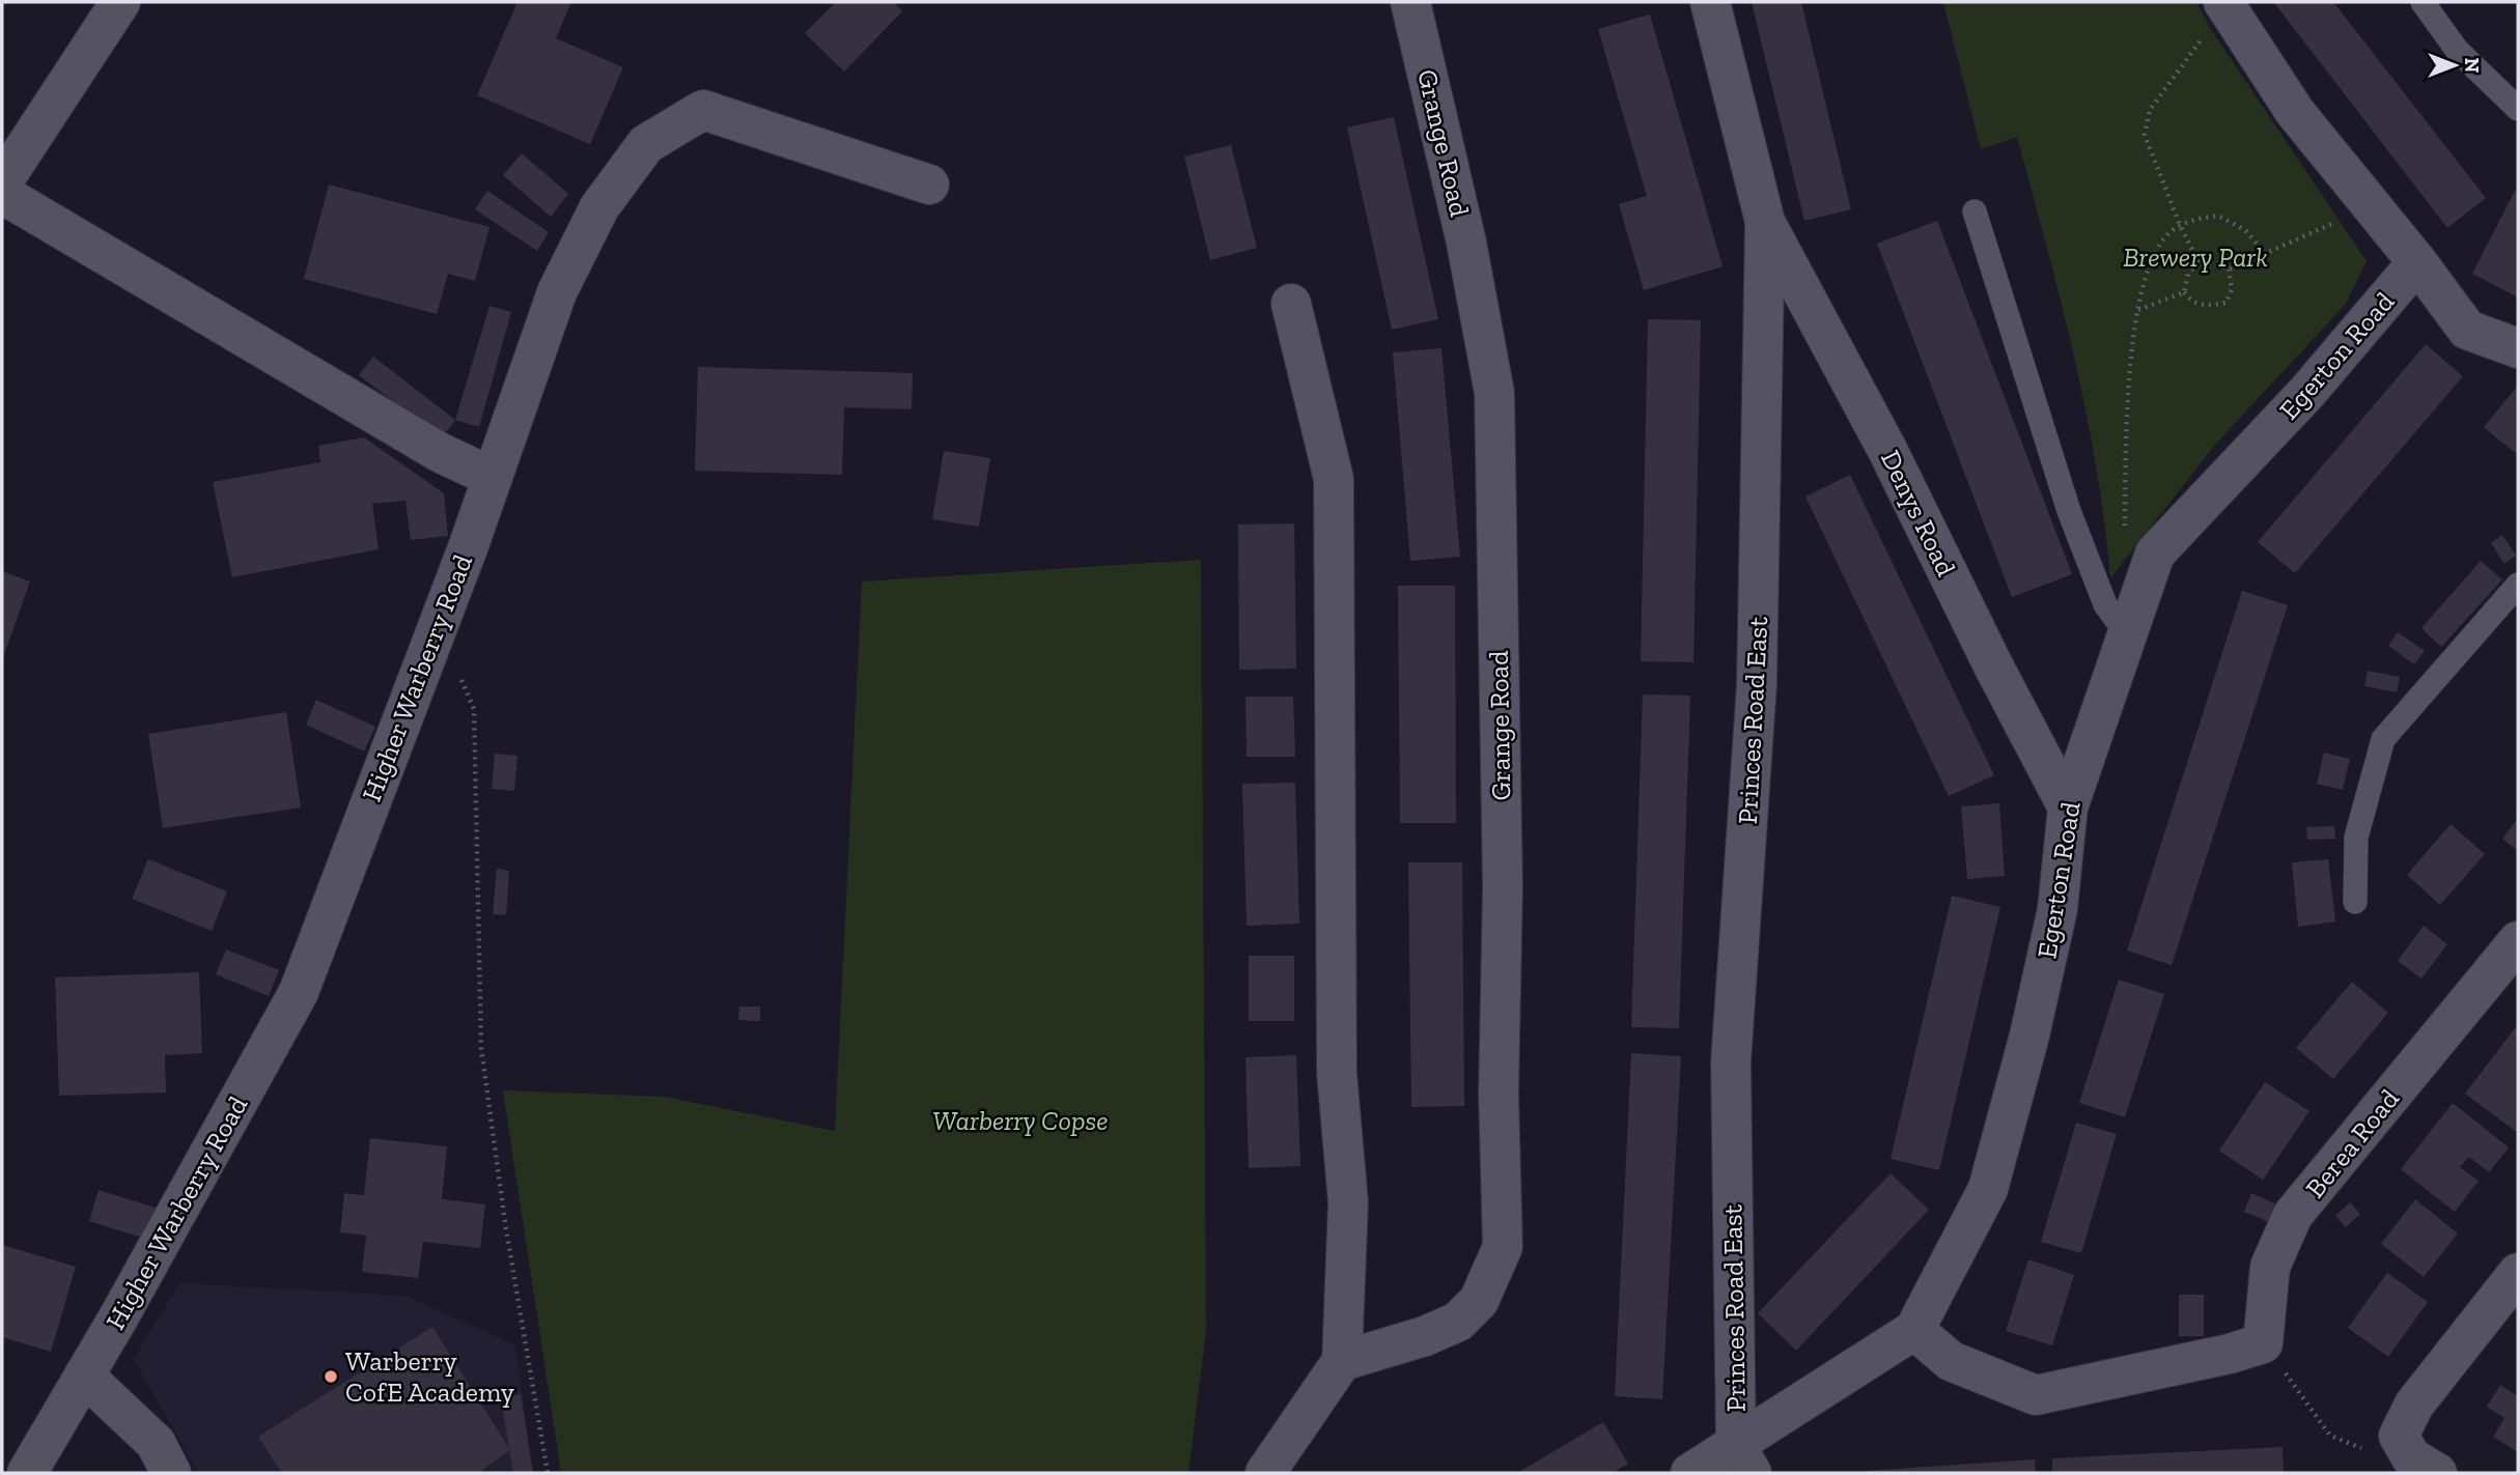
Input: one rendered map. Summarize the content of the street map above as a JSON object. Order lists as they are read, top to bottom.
{
  "streets": {
    "street": [
      "Grange Road",
      "Egerton Road",
      "Denys Road",
      "Higher Warberry Road",
      "Princes Road East",
      "Berea Road"
    ]
  },
  "crossings": [
    ["Egerton Road", "Denys Road"],
    ["Egerton Road", "Princes Road East"],
    ["Denys Road", "Princes Road East"]
  ],
  "parks": ["Brewery Park", "Warberry Copse"],
  "places": ["Warberry CofE Academy"],
  "north": "right"
}
